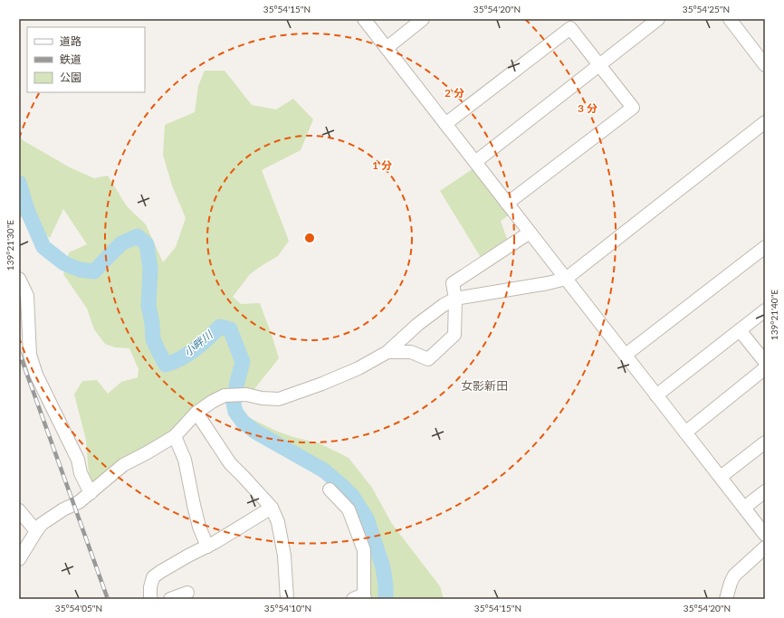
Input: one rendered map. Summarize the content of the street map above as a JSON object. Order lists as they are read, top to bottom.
{
  "districts": ["女影新田"],
  "water": ["小畔川"],
  "legend": ["道路", "鉄道", "公園"],
  "coordinates": [
    "35°54'15\"N",
    "35°54'20\"N",
    "35°54'25\"N",
    "139°21'30\"E",
    "139°21'40\"E",
    "35°54'05\"N",
    "35°54'10\"N"
  ],
  "rings": ["2 分", "3 分", "1 分"]
}
